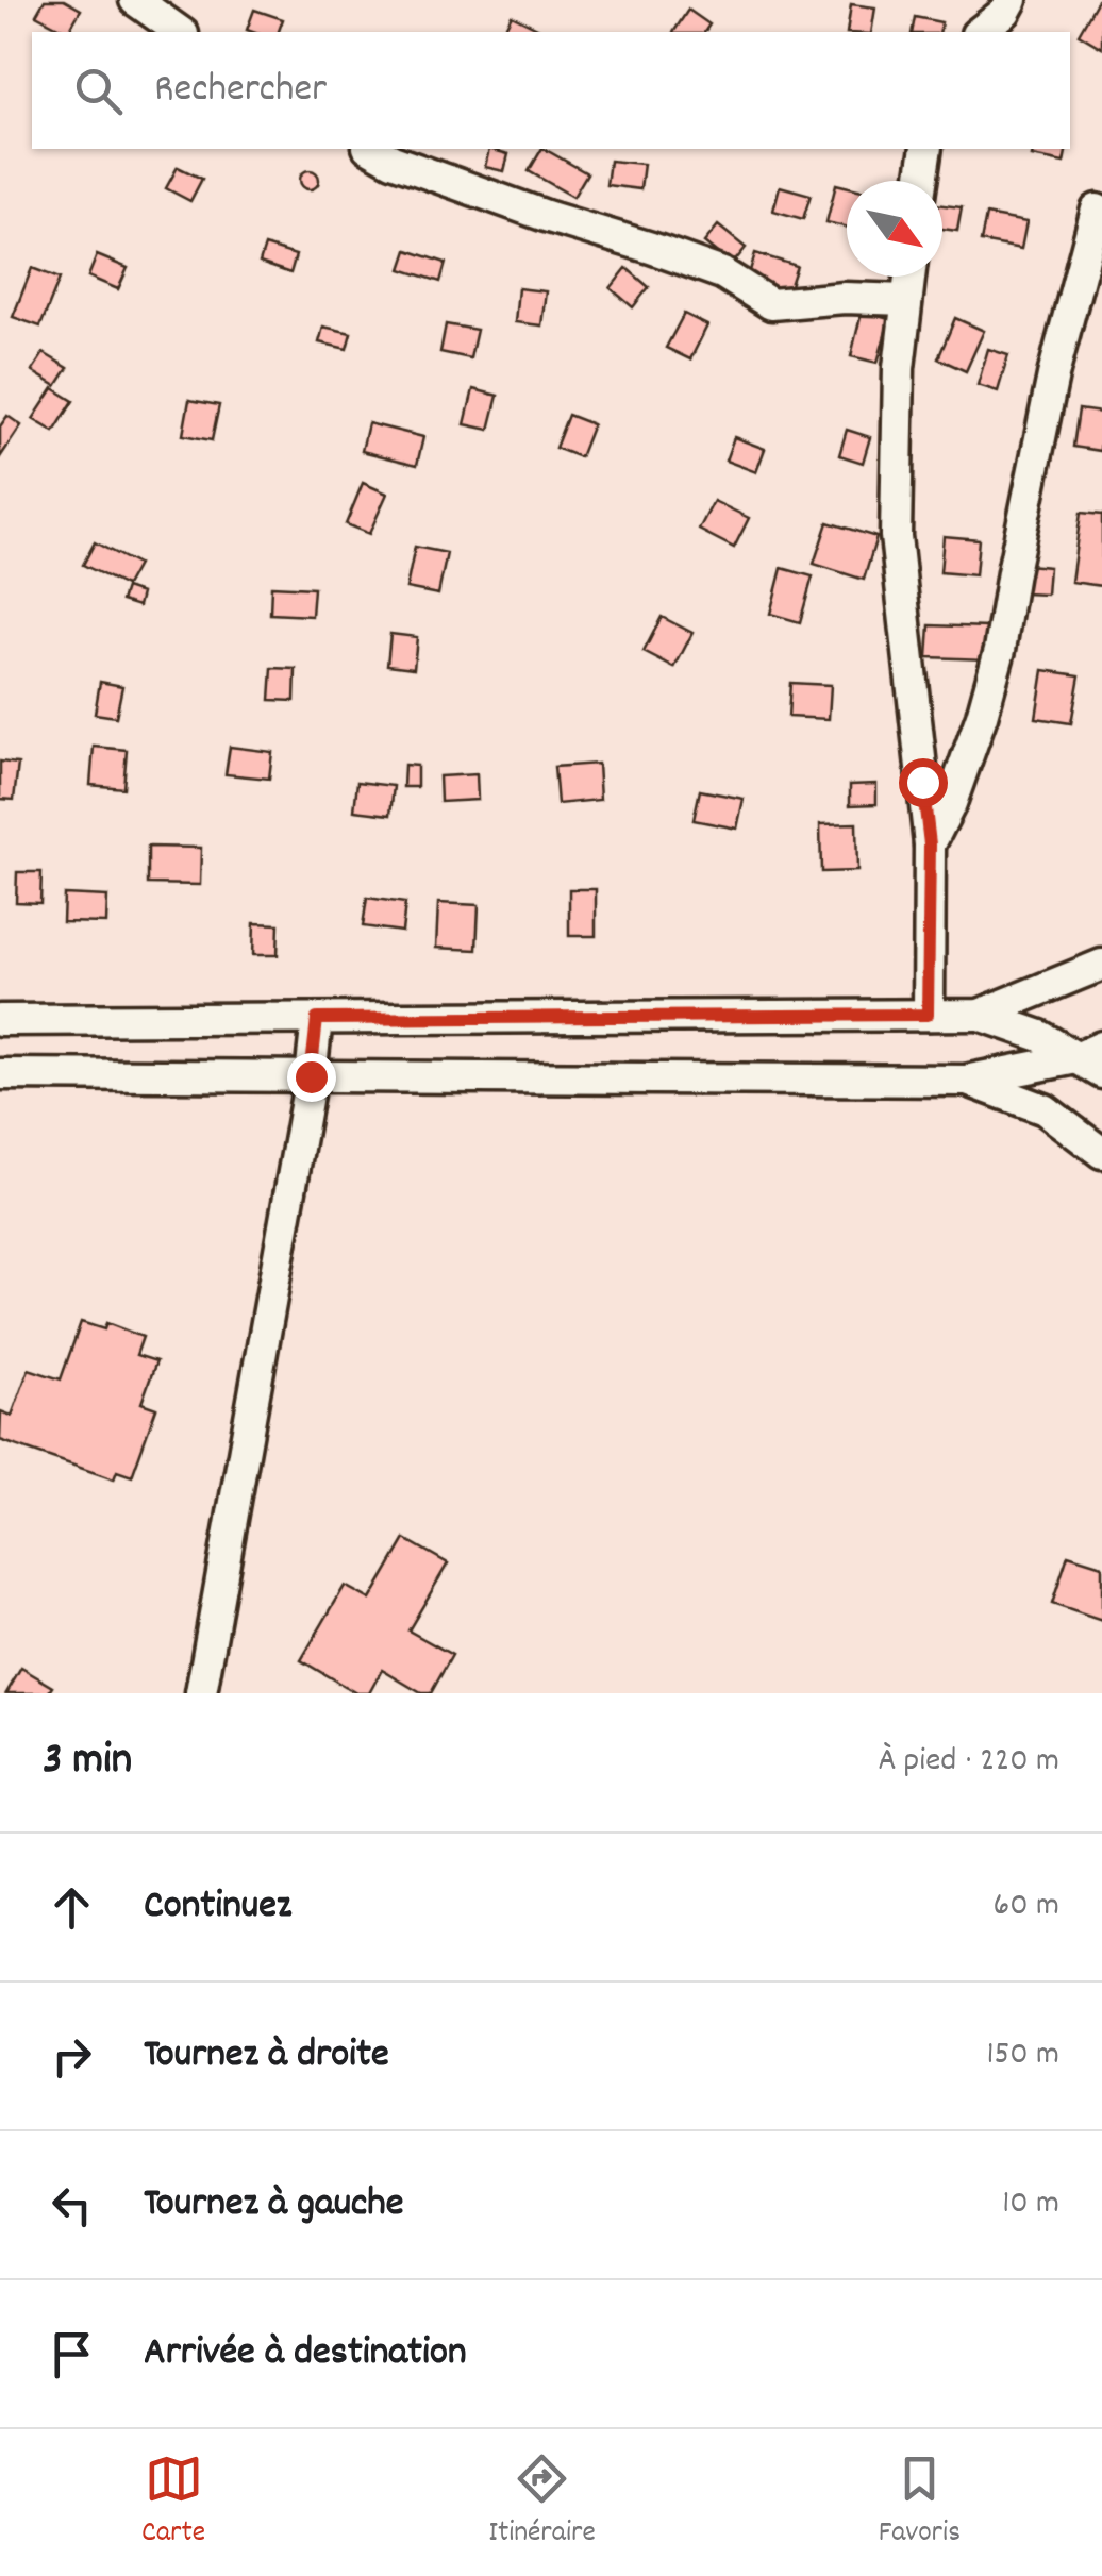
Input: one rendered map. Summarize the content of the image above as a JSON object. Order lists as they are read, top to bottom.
{
  "north": "bottom right",
  "page": {
    "search": "Rechercher",
    "heading": ["3 min", "À pied · 220 m"],
    "list": [
      ["Continuez", "60 m"],
      ["Tournez à droite", "150 m"],
      ["Tournez à gauche", "10 m"],
      "Arrivée à destination"
    ],
    "nav": ["Carte", "Itinéraire", "Favoris"]
  }
}
